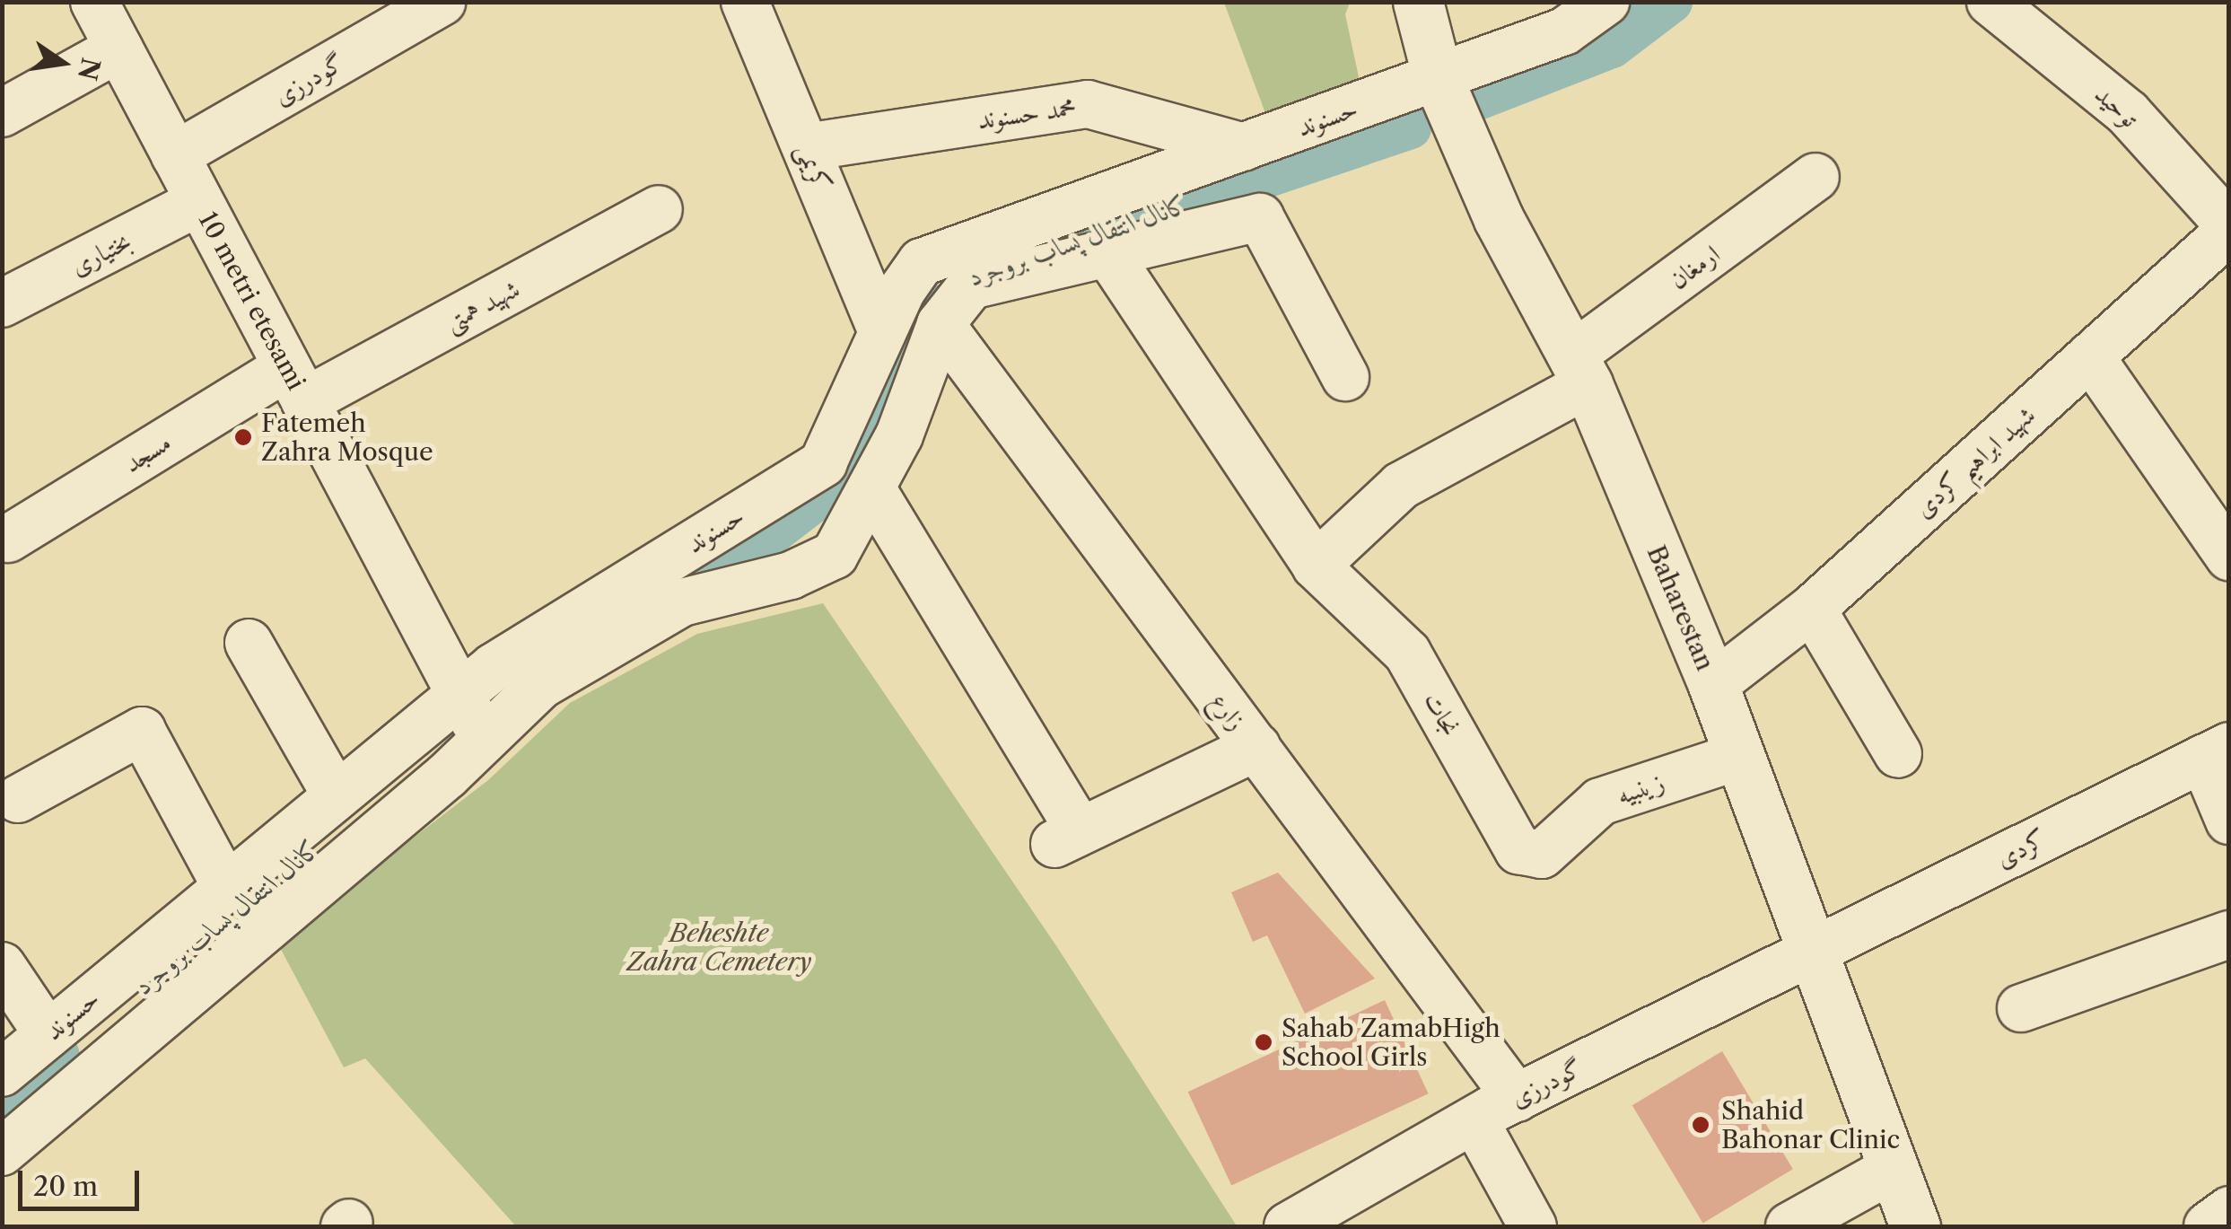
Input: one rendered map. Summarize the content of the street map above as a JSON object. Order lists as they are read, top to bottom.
{
  "streets": {
    "street": [
      "گودرزی",
      "توحید",
      "محمد حسنوند",
      "حسنوند",
      "کریمی",
      "بختیاری",
      "ارمغان",
      "10 metri etesami",
      "شهید همتی",
      "مسجد",
      "شهید ابراهیم کردی",
      "Baharestan",
      "زارع",
      "نجات",
      "زینبیه",
      "کردی"
    ]
  },
  "crossings": [
    ["گودرزی", "10 metri etesami"],
    ["گودرزی", "Baharestan"],
    ["گودرزی", "زارع"],
    ["گودرزی", "کردی"],
    ["توحید", "شهید ابراهیم کردی"],
    ["محمد حسنوند", "حسنوند"],
    ["محمد حسنوند", "کریمی"],
    ["حسنوند", "کریمی"],
    ["حسنوند", "10 metri etesami"],
    ["حسنوند", "Baharestan"],
    ["بختیاری", "10 metri etesami"],
    ["ارمغان", "Baharestan"],
    ["10 metri etesami", "شهید همتی"],
    ["10 metri etesami", "مسجد"],
    ["شهید همتی", "مسجد"],
    ["شهید ابراهیم کردی", "Baharestan"],
    ["Baharestan", "زینبیه"],
    ["Baharestan", "کردی"],
    ["نجات", "زینبیه"]
  ],
  "water": ["کانال انتقال پساب بروجرد"],
  "parks": ["Beheshte Zahra Cemetery"],
  "places": ["Fatemeh Zahra Mosque", "Sahab ZamabHigh School Girls", "Shahid Bahonar Clinic"],
  "scale_bar": "20 m",
  "north": "right"
}
